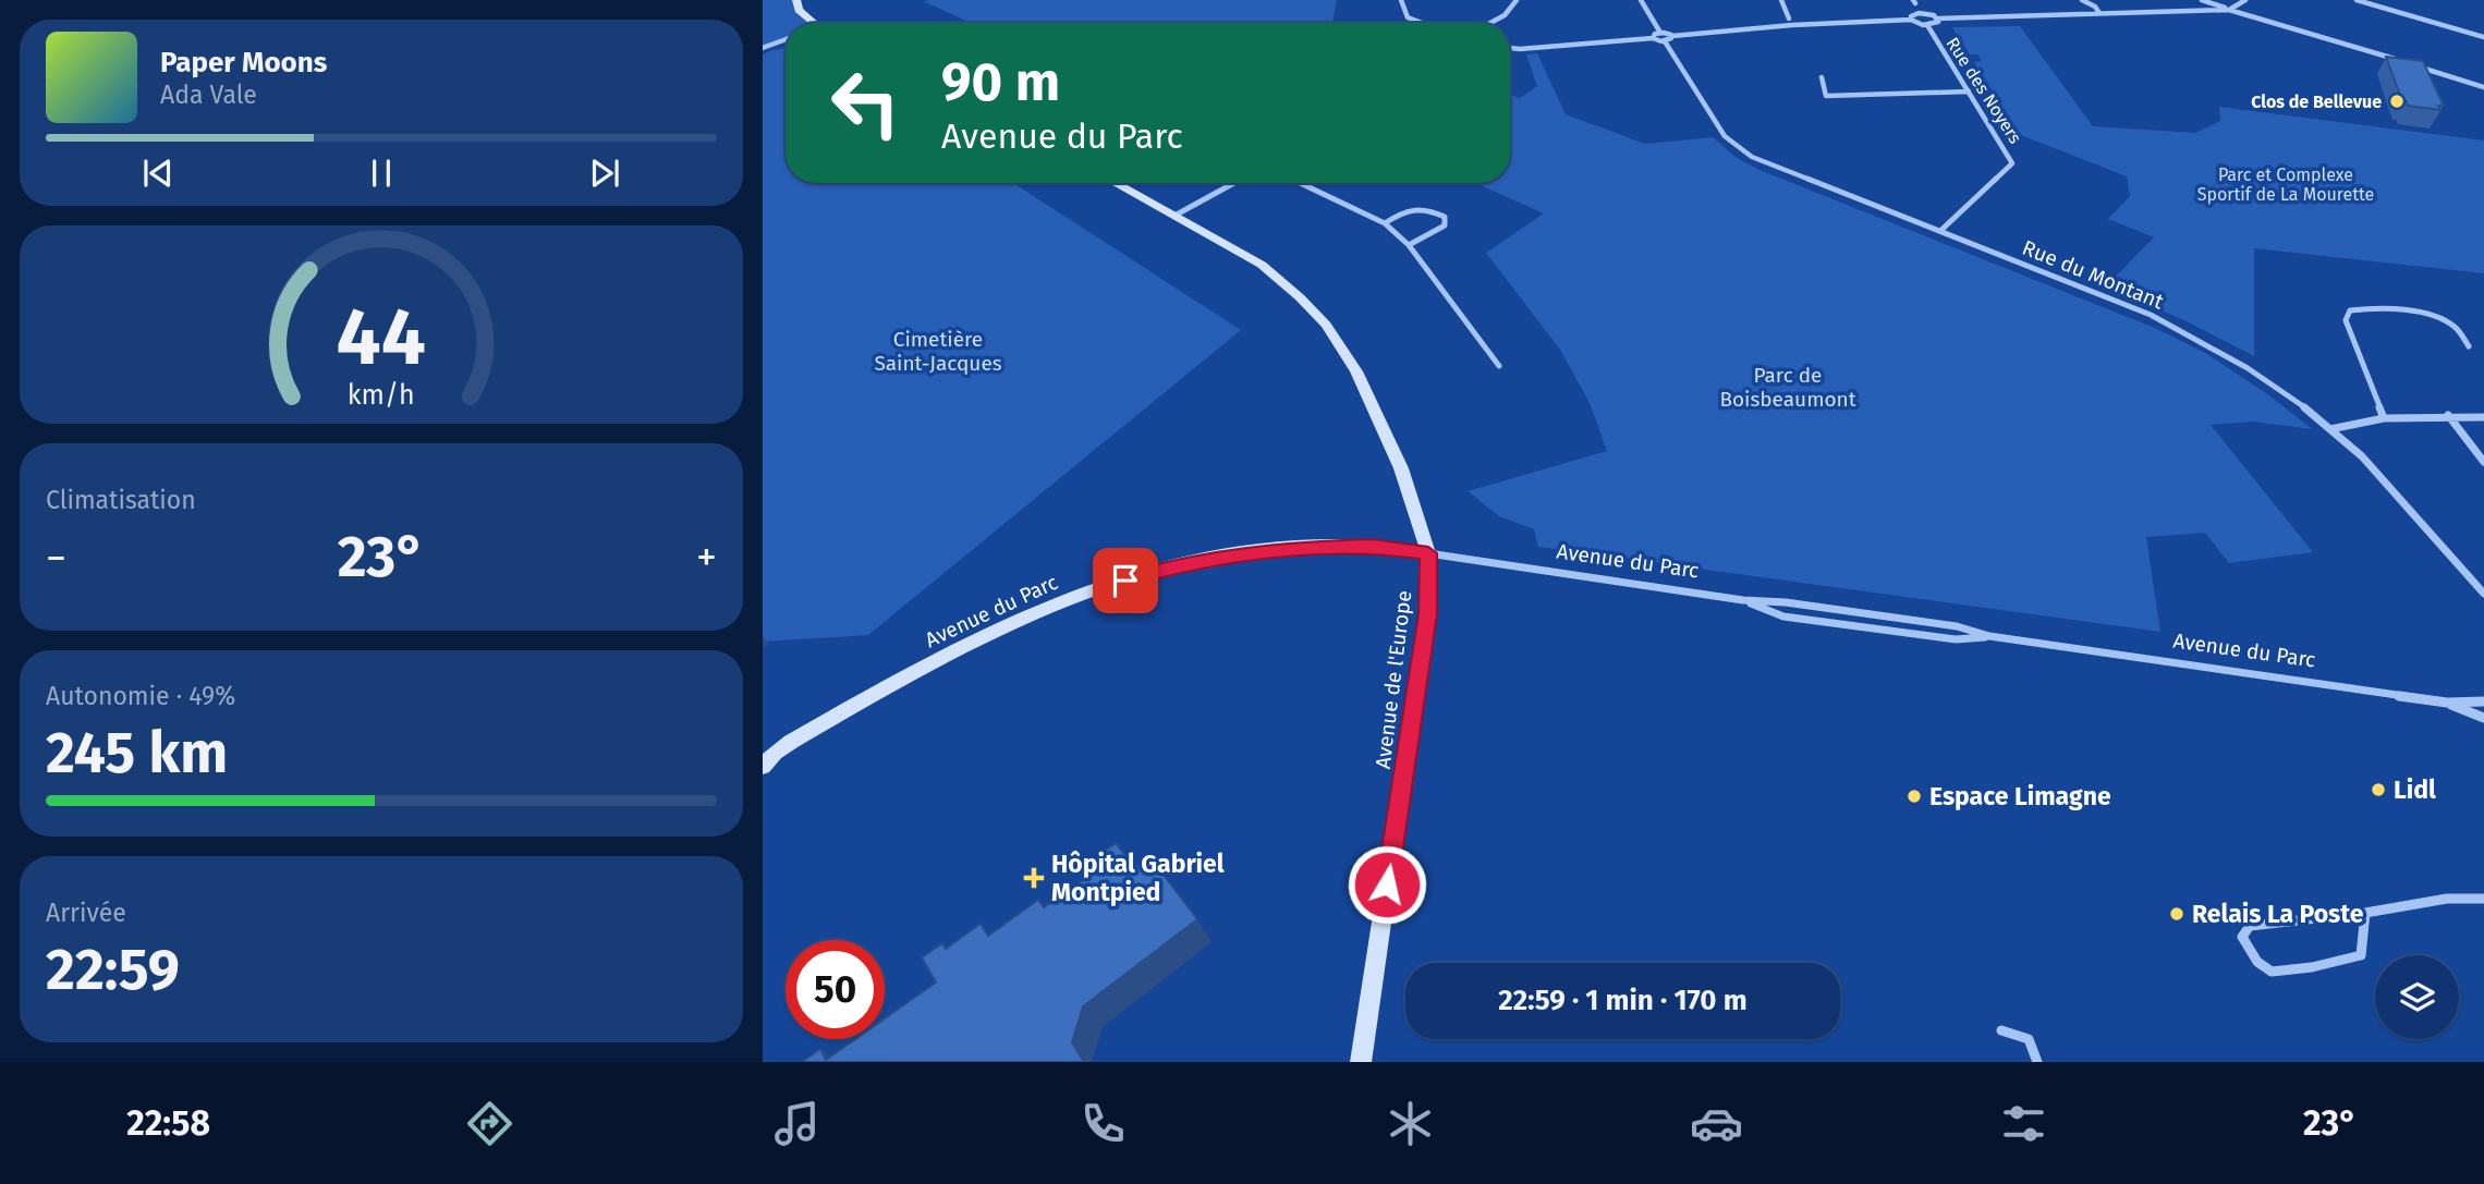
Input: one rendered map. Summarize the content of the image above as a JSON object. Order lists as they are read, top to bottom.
{
  "streets": {
    "main road": ["Avenue du Parc", "Avenue de l'Europe"],
    "street": ["Rue des Noyers", "Rue du Montant"]
  },
  "crossings": [
    ["Rue des Noyers", "Rue du Montant"],
    ["Avenue du Parc", "Avenue de l'Europe"]
  ],
  "parks": ["Parc et Complexe Sportif de La Mourette", "Cimetière Saint-Jacques", "Parc de Boisbeaumont"],
  "places": {
    "other": [
      "Clos de Bellevue",
      "Lidl",
      "Espace Limagne",
      "Relais La Poste"
    ],
    "health": ["Hôpital Gabriel Montpied"]
  },
  "page": {
    "turn": ["90 m", "Avenue du Parc"],
    "song": ["Paper Moons", "Ada Vale"],
    "tile": [
      "Climatisation",
      ["Autonomie · 49%", "245 km"],
      ["Arrivée", "22:59"]
    ],
    "heat": ["−", "23°", "+"],
    "limit": "50",
    "trip": "22:59 · 1 min · 170 m",
    "tabs": ["22:58", "23°"],
    "gauge": ["44", "km/h"]
  }
}
